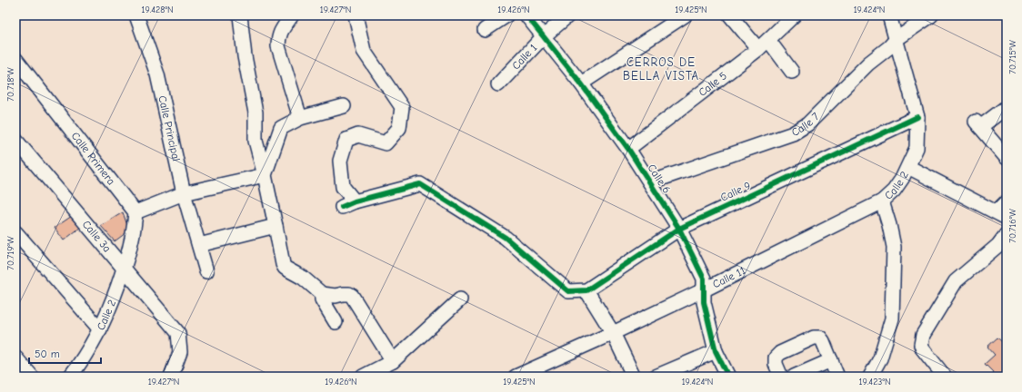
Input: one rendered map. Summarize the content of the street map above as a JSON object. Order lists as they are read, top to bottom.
{
  "streets": {
    "street": [
      "Calle 1",
      "Calle 5",
      "Calle 7",
      "Calle Principal",
      "Calle Primera",
      "Calle 6",
      "Calle 2",
      "Calle 9",
      "Calle 3a",
      "Calle 11"
    ]
  },
  "crossings": [
    ["Calle 1", "Calle 6"],
    ["Calle 5", "Calle 6"],
    ["Calle 7", "Calle 6"],
    ["Calle 7", "Calle 2"],
    ["Calle 6", "Calle 9"],
    ["Calle 6", "Calle 11"],
    ["Calle 2", "Calle 9"],
    ["Calle 2", "Calle 3a"],
    ["Calle 2", "Calle 11"]
  ],
  "districts": ["CERROS DE BELLA VISTA"],
  "scale_bar": "50 m",
  "coordinates": [
    "19.428°N",
    "19.427°N",
    "19.426°N",
    "19.425°N",
    "19.424°N",
    "70.715°W",
    "70.718°W",
    "70.716°W",
    "70.719°W",
    "19.423°N"
  ]
}
